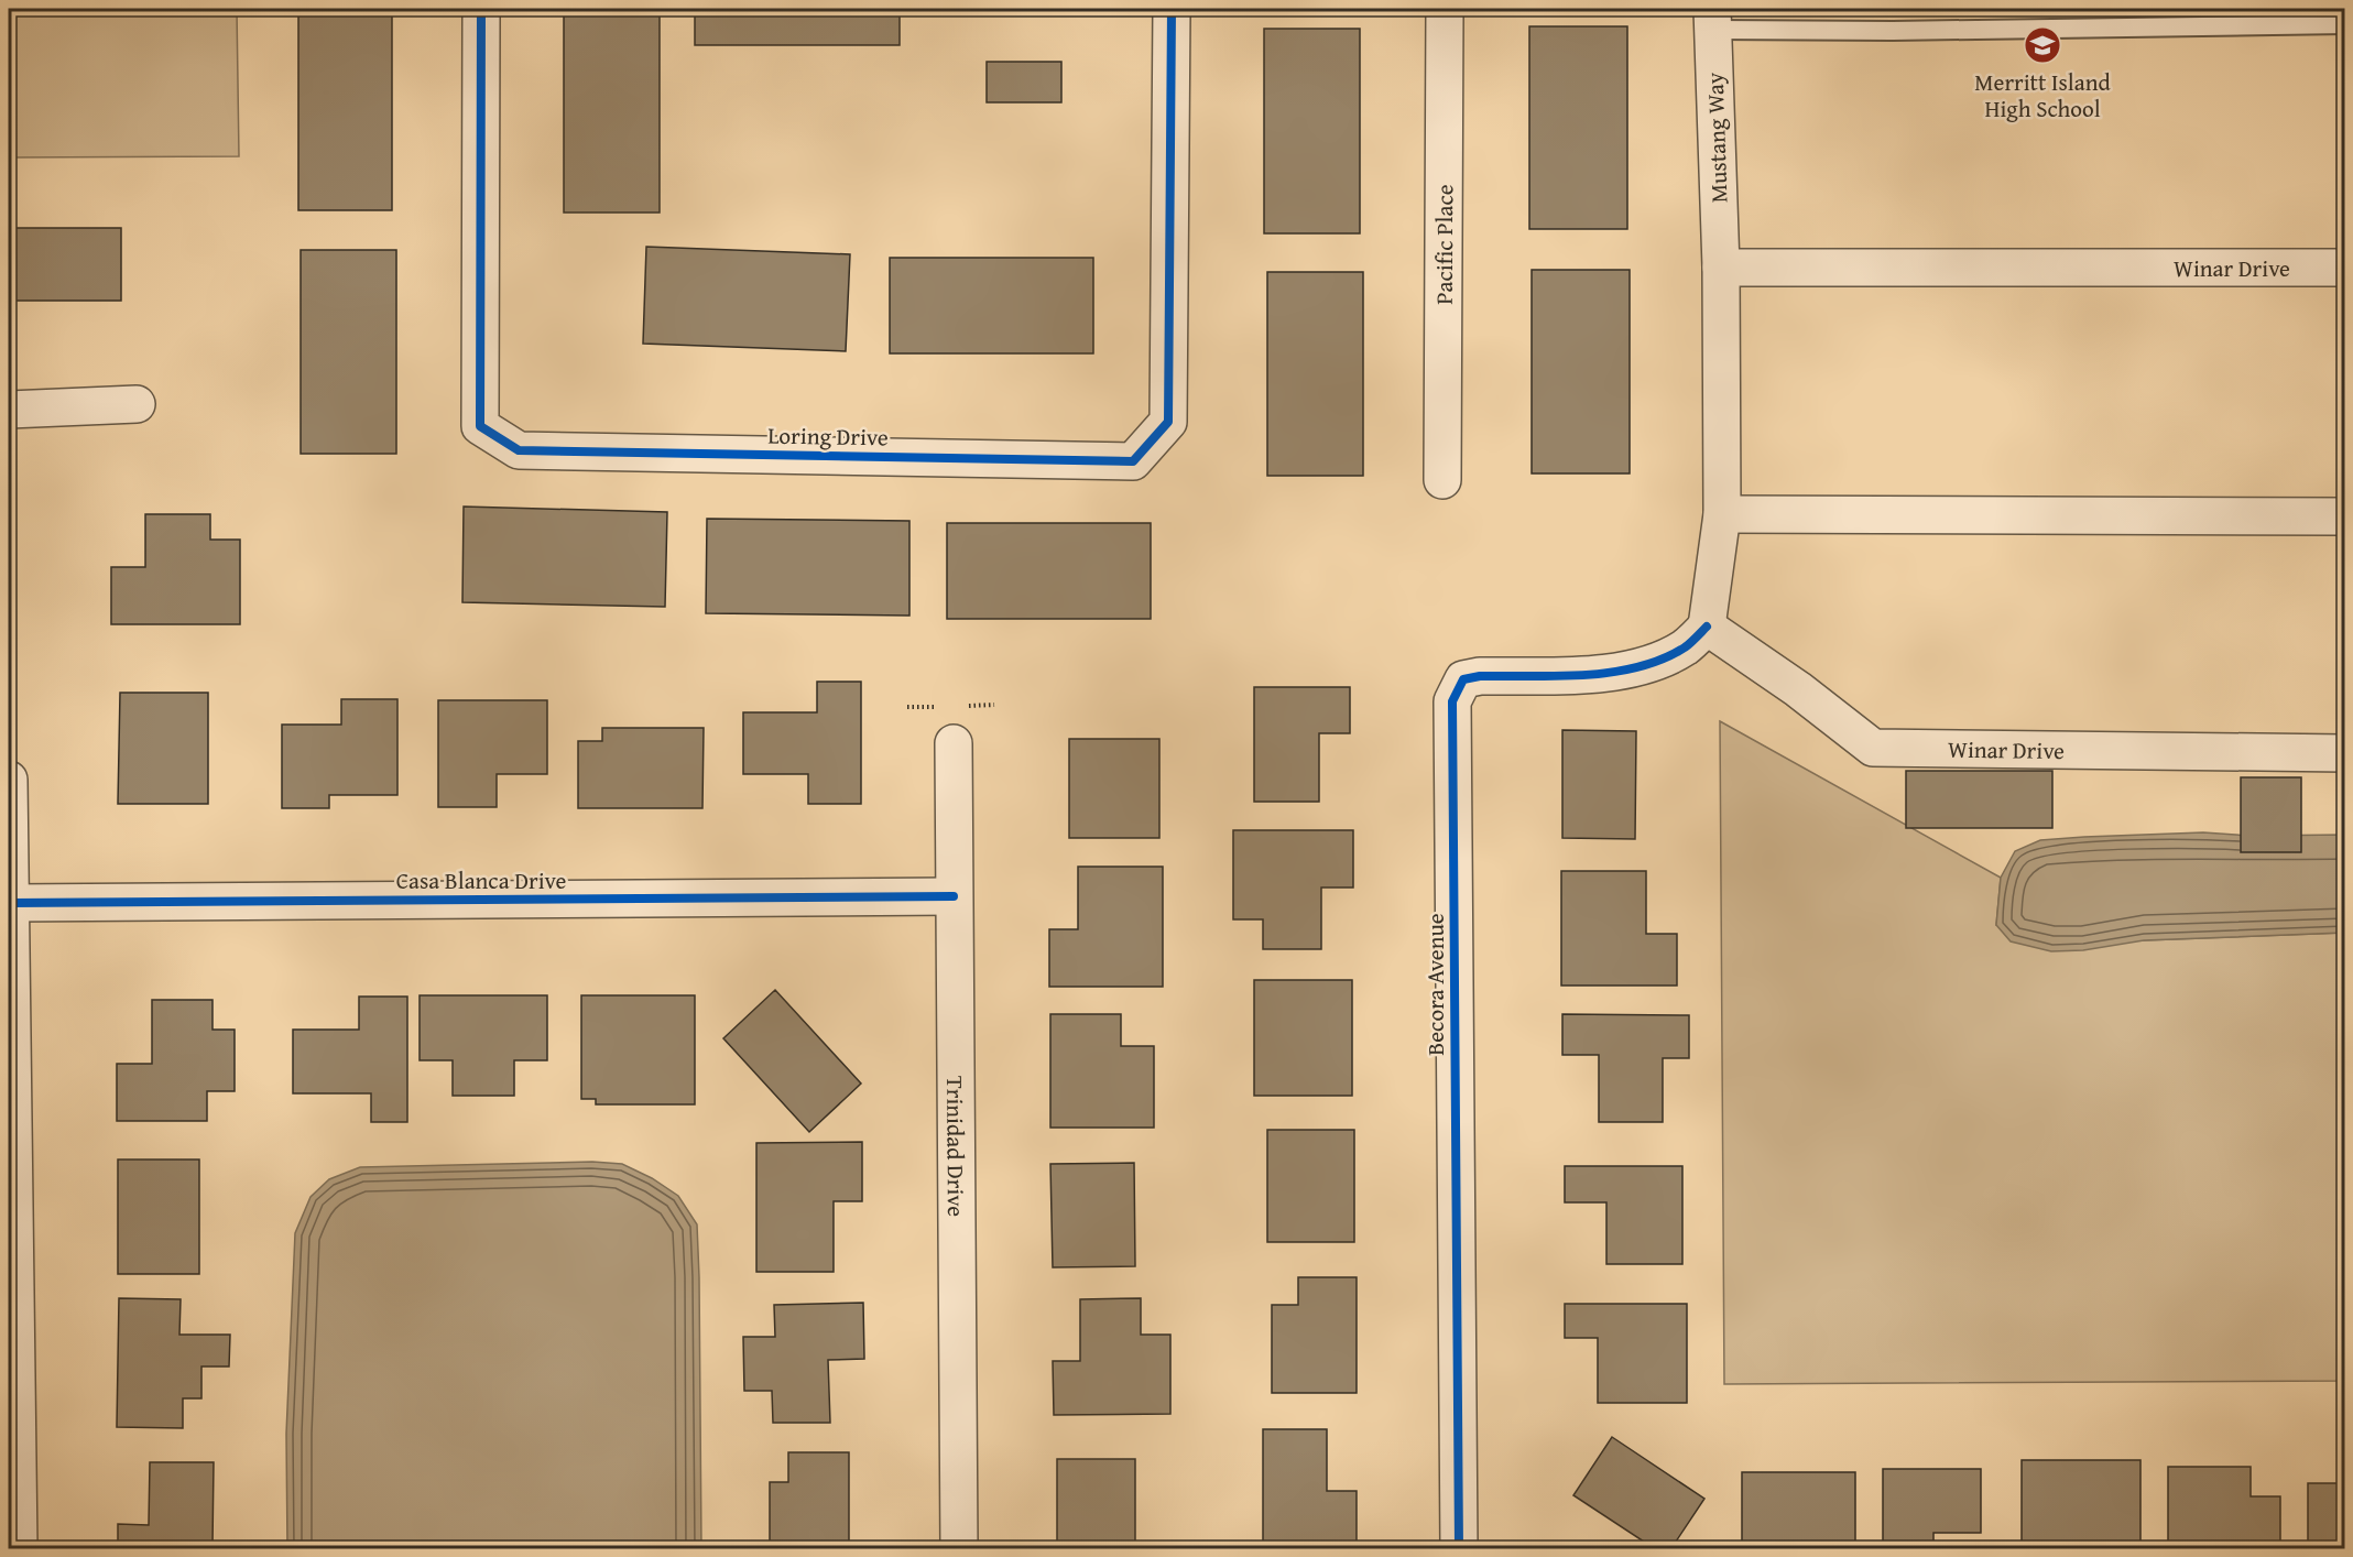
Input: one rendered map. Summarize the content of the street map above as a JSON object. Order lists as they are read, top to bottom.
{
  "streets": {
    "street": [
      "Mustang Way",
      "Pacific Place",
      "Winar Drive",
      "Loring Drive",
      "Casa Blanca Drive",
      "Becora Avenue",
      "Trinidad Drive"
    ]
  },
  "crossings": [
    ["Mustang Way", "Winar Drive"],
    ["Mustang Way", "Becora Avenue"],
    ["Winar Drive", "Becora Avenue"],
    ["Casa Blanca Drive", "Trinidad Drive"]
  ],
  "places": {
    "school or university": ["Merritt Island High School"]
  }
}
